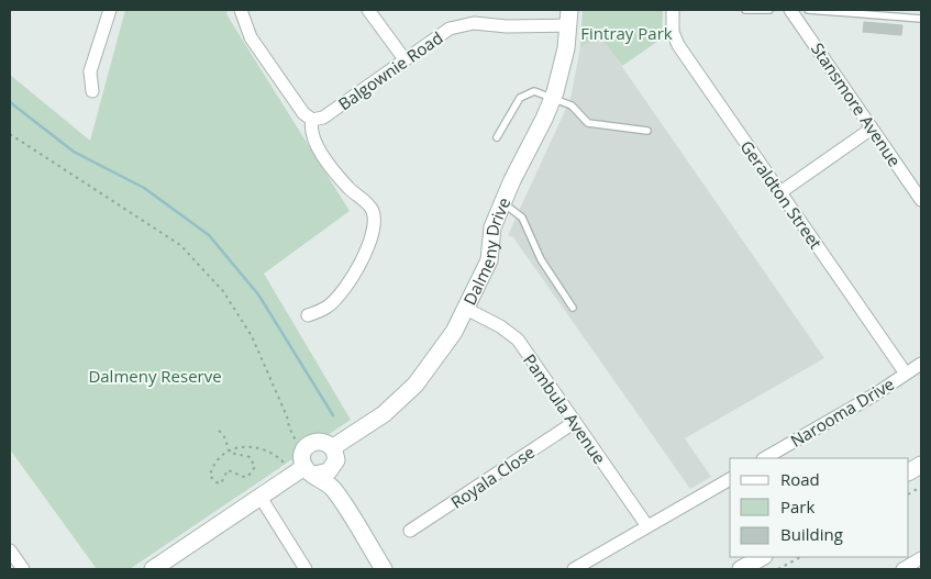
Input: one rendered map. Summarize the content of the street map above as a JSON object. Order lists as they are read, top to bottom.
{
  "streets": {
    "street": [
      "Balgownie Road",
      "Stansmore Avenue",
      "Geraldton Street",
      "Dalmeny Drive",
      "Pambula Avenue",
      "Narooma Drive",
      "Royala Close"
    ]
  },
  "crossings": [
    ["Balgownie Road", "Dalmeny Drive"],
    ["Geraldton Street", "Narooma Drive"],
    ["Dalmeny Drive", "Pambula Avenue"],
    ["Pambula Avenue", "Royala Close"]
  ],
  "parks": ["Fintray Park", "Dalmeny Reserve"],
  "legend": ["Road", "Park", "Building"]
}
